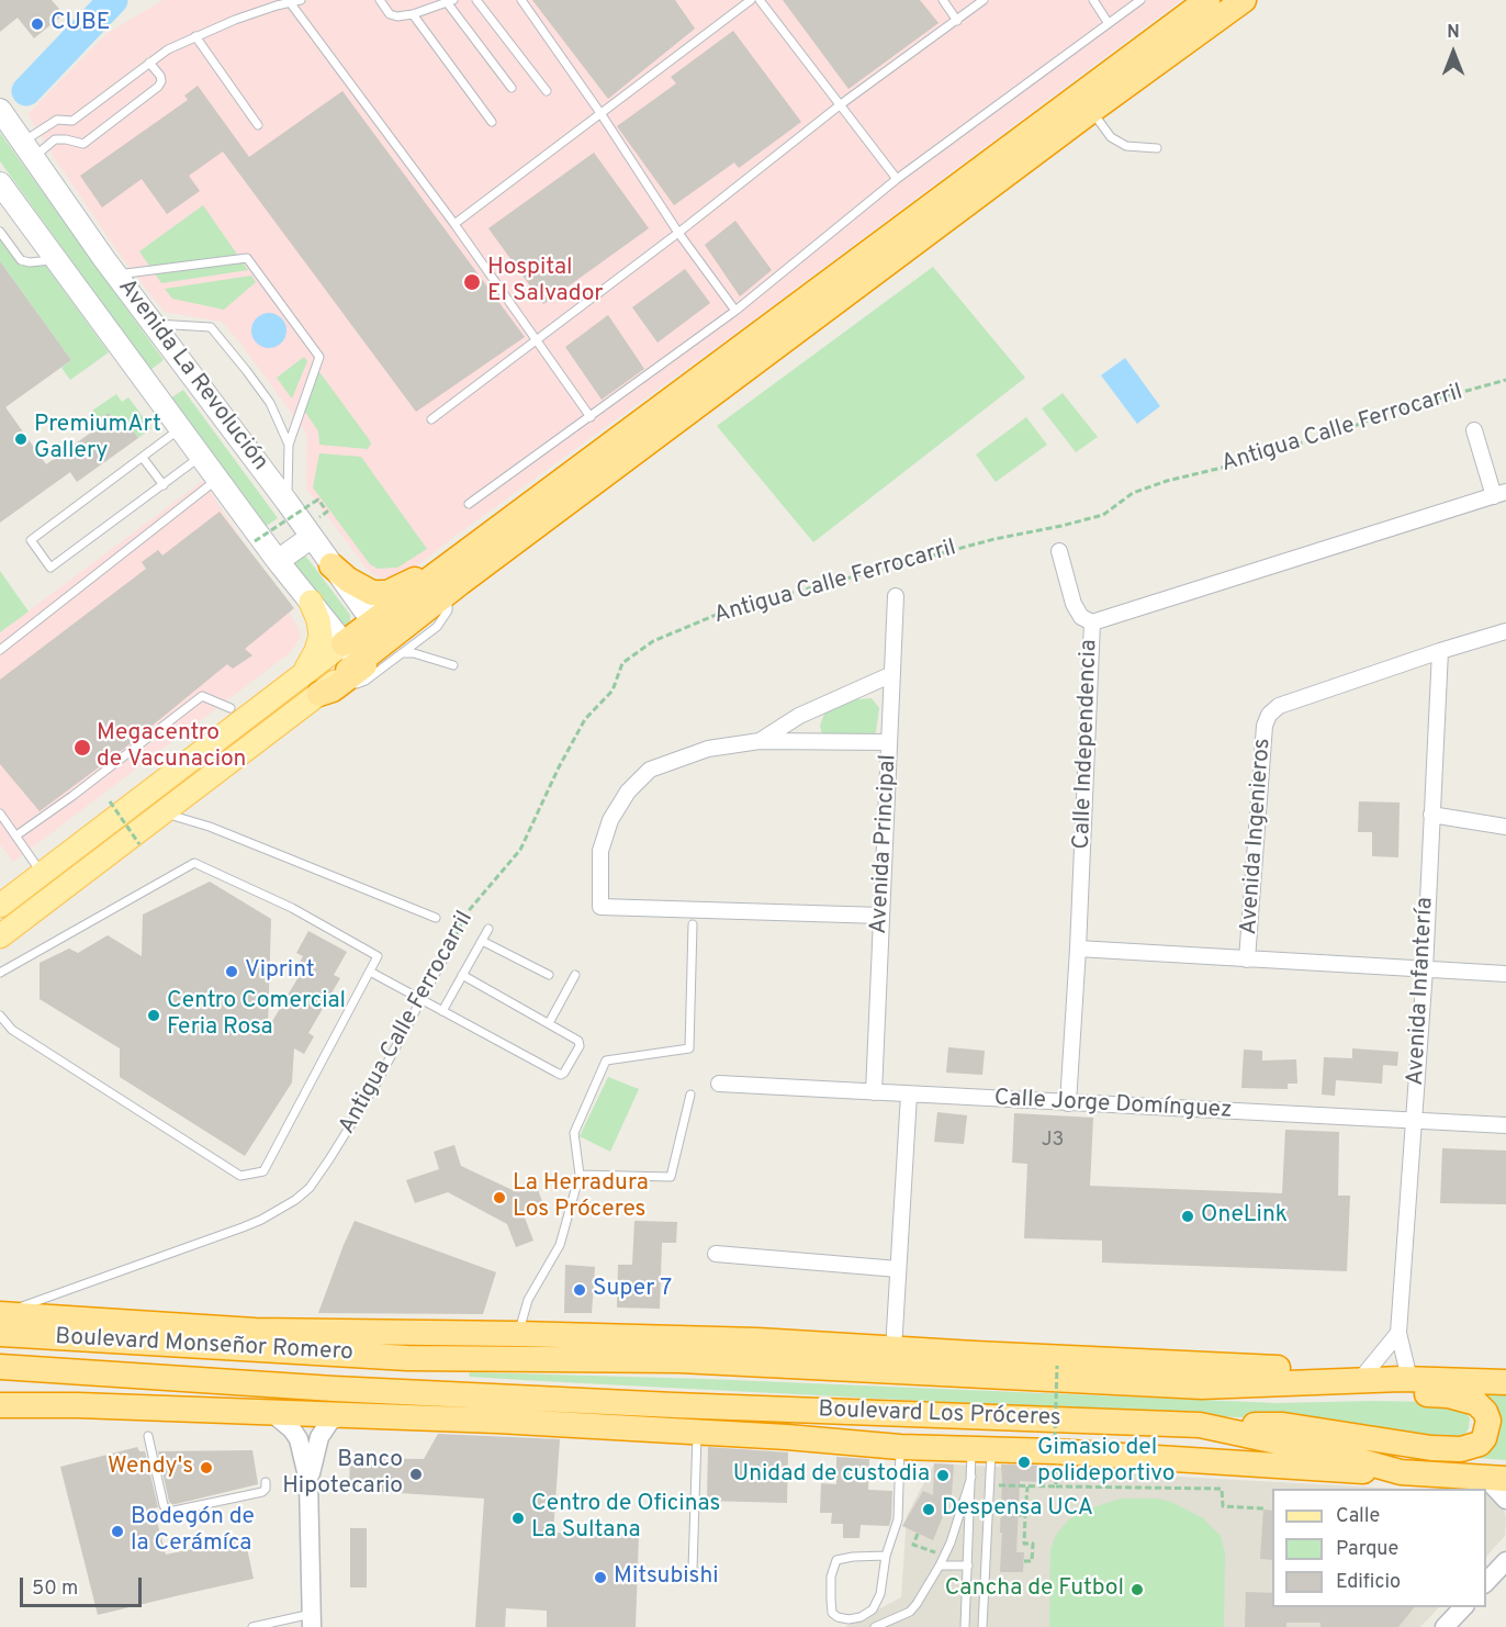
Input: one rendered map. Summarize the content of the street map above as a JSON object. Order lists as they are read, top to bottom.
{
  "streets": {
    "highway": ["Boulevard Monseñor Romero", "Boulevard Los Próceres"],
    "main road": ["Avenida La Revolución"],
    "street": [
      "Calle Independencia",
      "Avenida Ingenieros",
      "Avenida Principal",
      "Avenida Infantería",
      "Calle Jorge Domínguez"
    ],
    "lane": ["Antigua Calle Ferrocarril"]
  },
  "crossings": [
    ["Antigua Calle Ferrocarril", "Boulevard Monseñor Romero"],
    ["Calle Independencia", "Calle Jorge Domínguez"],
    ["Avenida Ingenieros", "Avenida Infantería"],
    ["Avenida Principal", "Calle Jorge Domínguez"],
    ["Avenida Infantería", "Calle Jorge Domínguez"],
    ["Avenida Infantería", "Boulevard Los Próceres"],
    ["Boulevard Monseñor Romero", "Boulevard Los Próceres"]
  ],
  "places": [
    "CUBE",
    "Hospital El Salvador",
    "PremiumArt Gallery",
    "Megacentro de Vacunacion",
    "Viprint",
    "Centro Comercial Feria Rosa",
    "La Herradura Los Próceres",
    "OneLink",
    "Super 7",
    "Gimasio del polideportivo",
    "Wendy's",
    "Banco Hipotecario",
    "Unidad de custodia",
    "Despensa UCA",
    "Centro de Oficinas La Sultana",
    "Bodegón de la Cerámíca",
    "Mitsubishi",
    "Cancha de Futbol"
  ],
  "house_numbers": ["J3"],
  "legend": ["Calle", "Parque", "Edificio"],
  "scale_bar": "50 m",
  "north": "top"
}
